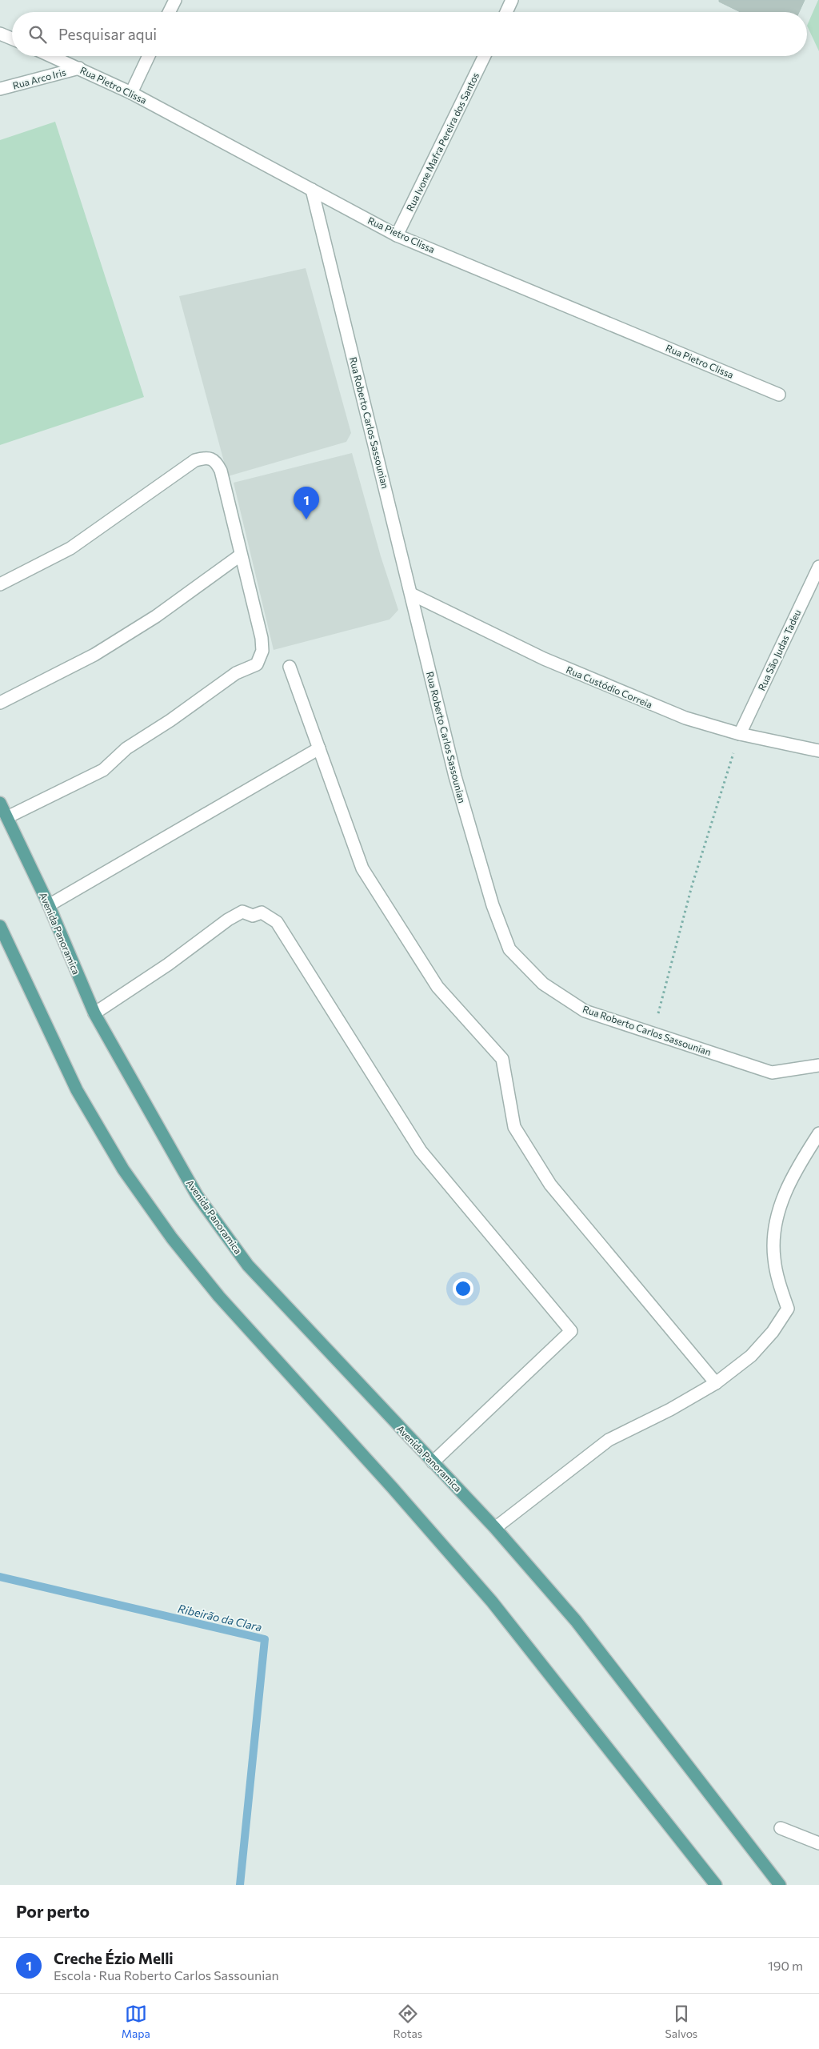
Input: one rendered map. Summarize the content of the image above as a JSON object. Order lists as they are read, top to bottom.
{
  "streets": {
    "main road": ["Avenida Panoramica"],
    "street": [
      "Rua Arco Iris",
      "Rua Pietro Clissa",
      "Rua Ivone Mafra Pereira dos Santos",
      "Rua Roberto Carlos Sassounian",
      "Rua São Judas Tadeu",
      "Rua Custódio Correia"
    ]
  },
  "crossings": [
    ["Rua Arco Iris", "Rua Pietro Clissa"],
    ["Rua Pietro Clissa", "Rua Ivone Mafra Pereira dos Santos"],
    ["Rua Pietro Clissa", "Rua Roberto Carlos Sassounian"],
    ["Rua Roberto Carlos Sassounian", "Rua Custódio Correia"],
    ["Rua São Judas Tadeu", "Rua Custódio Correia"]
  ],
  "water": ["Ribeirão da Clara"],
  "page": {
    "search": "Pesquisar aqui",
    "pins": "1",
    "heading": "Por perto",
    "list": [
      {
        "mark": "1",
        "name": "Creche Ézio Melli",
        "note": "Escola · Rua Roberto Carlos Sassounian",
        "value": "190 m"
      }
    ],
    "nav": ["Mapa", "Rotas", "Salvos"]
  }
}
